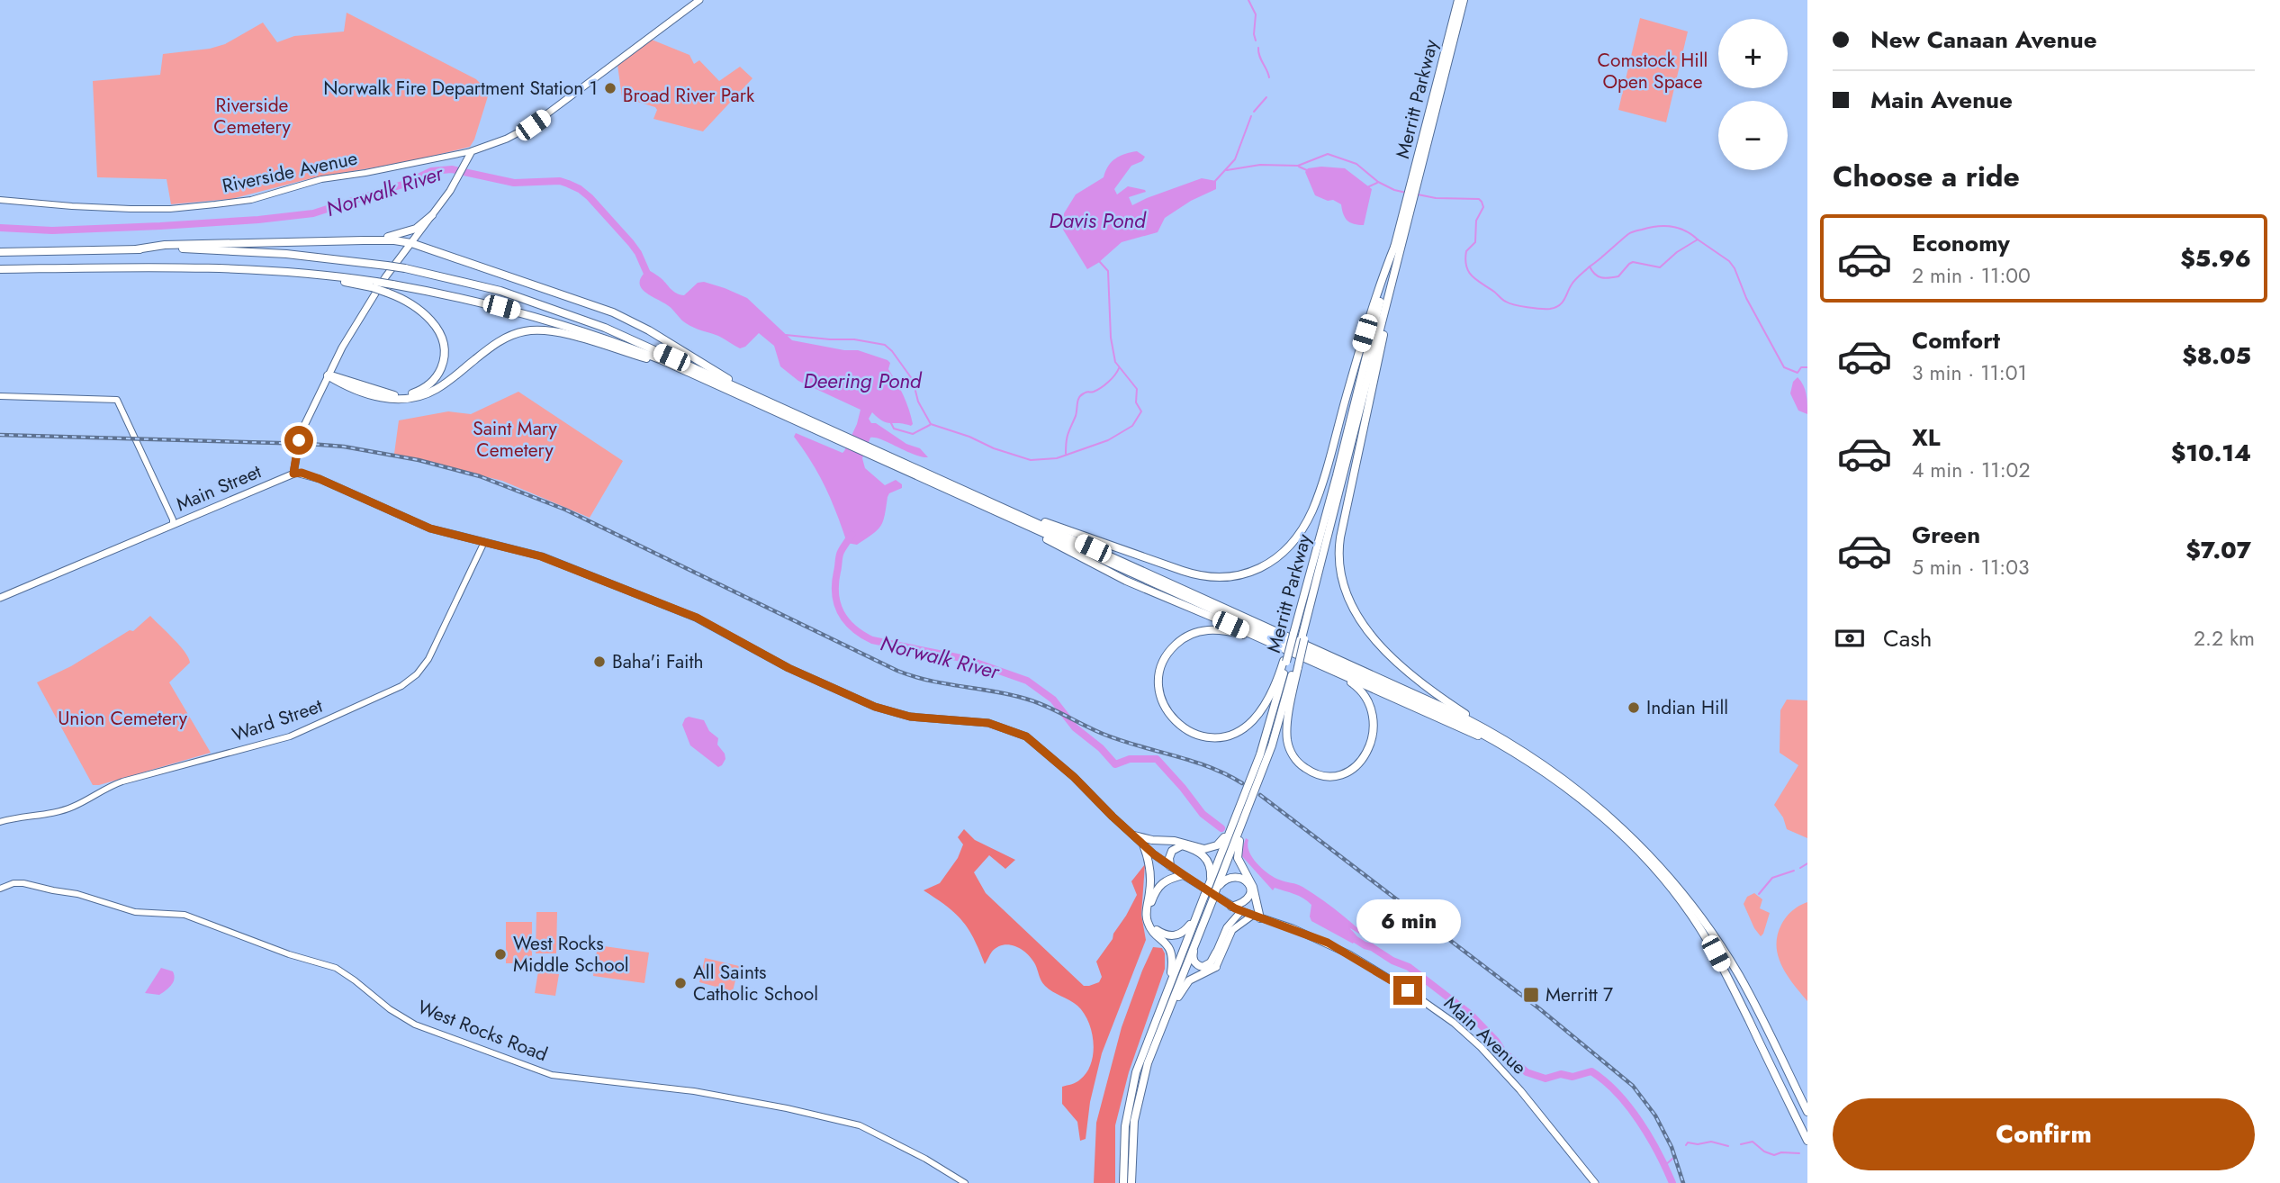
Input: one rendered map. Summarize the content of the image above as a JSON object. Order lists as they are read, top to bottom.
{
  "streets": {
    "highway": ["Merritt Parkway"],
    "main road": [
      "Riverside Avenue",
      "Main Street",
      "Ward Street",
      "West Rocks Road",
      "Main Avenue"
    ]
  },
  "crossings": [
    ["Ward Street", "Main Avenue"]
  ],
  "water": ["Norwalk River", "Davis Pond", "Deering Pond"],
  "parks": [
    "Comstock Hill Open Space",
    "Broad River Park",
    "Riverside Cemetery",
    "Saint Mary Cemetery",
    "Union Cemetery"
  ],
  "places": {
    "other": [
      "Norwalk Fire Department Station 1",
      "Baha'i Faith",
      "Indian Hill",
      "West Rocks Middle School",
      "All Saints Catholic School"
    ],
    "transit": ["Merritt 7"]
  },
  "page": {
    "banner": ["New Canaan Avenue", "Main Avenue"],
    "map_buttons": ["+", "−"],
    "heading": "Choose a ride",
    "list": [
      {
        "name": "Economy",
        "note": "2 min · 11:00",
        "value": "$5.96"
      },
      {
        "name": "Comfort",
        "note": "3 min · 11:01",
        "value": "$8.05"
      },
      {
        "name": "XL",
        "note": "4 min · 11:02",
        "value": "$10.14"
      },
      {
        "name": "Green",
        "note": "5 min · 11:03",
        "value": "$7.07"
      }
    ],
    "pay": ["Cash", "2.2 km"],
    "bubble": "6 min",
    "buttons": "Confirm"
  }
}
